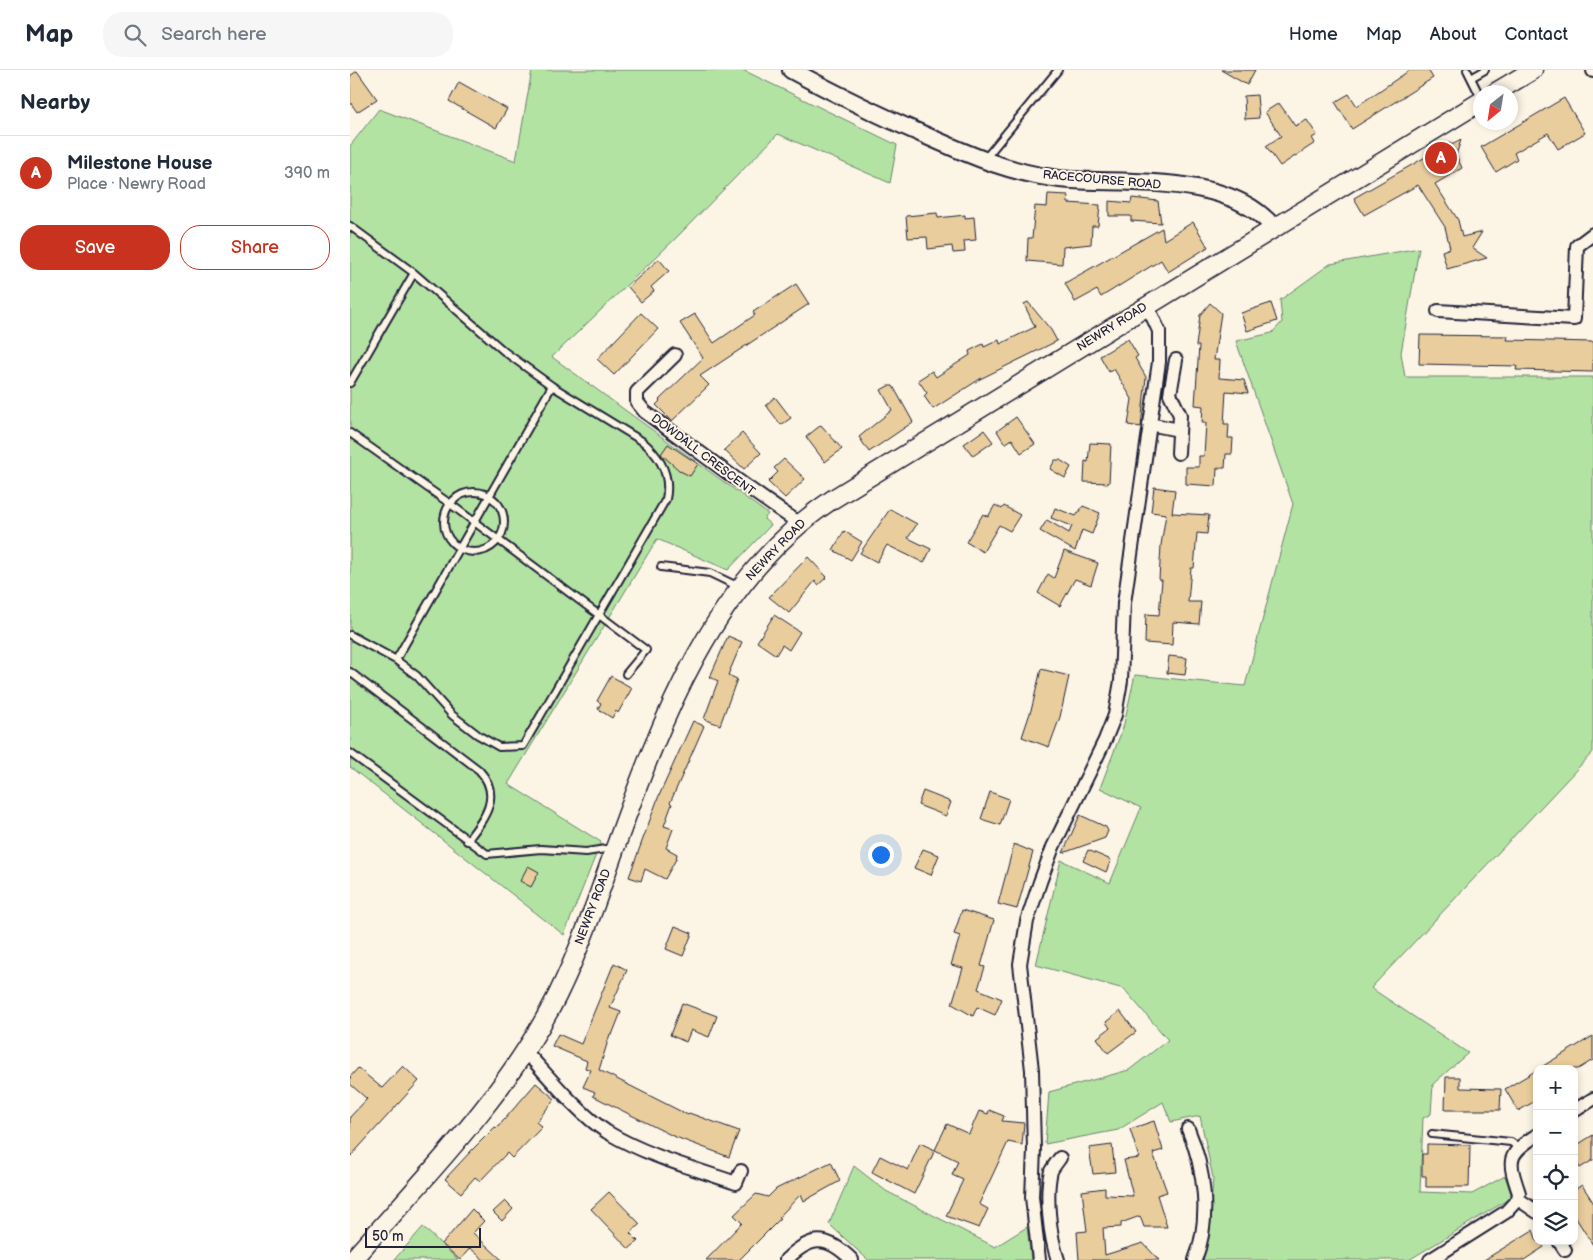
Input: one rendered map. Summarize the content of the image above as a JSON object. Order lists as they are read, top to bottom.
{
  "streets": {
    "main road": ["NEWRY ROAD"],
    "street": ["RACECOURSE ROAD", "DOWDALL CRESCENT"]
  },
  "crossings": [
    ["RACECOURSE ROAD", "NEWRY ROAD"],
    ["NEWRY ROAD", "DOWDALL CRESCENT"]
  ],
  "scale_bar": "50 m",
  "north": "bottom left",
  "page": {
    "header": "Map",
    "search": "Search here",
    "nav": [
      "Home",
      "Map",
      "About",
      "Contact"
    ],
    "heading": "Nearby",
    "list": [
      {
        "mark": "A",
        "name": "Milestone House",
        "note": "Place · Newry Road",
        "value": "390 m"
      }
    ],
    "pins": "A",
    "buttons": ["Save", "Share"],
    "map_buttons": ["+", "−"],
    "scale": "50 m"
  }
}
